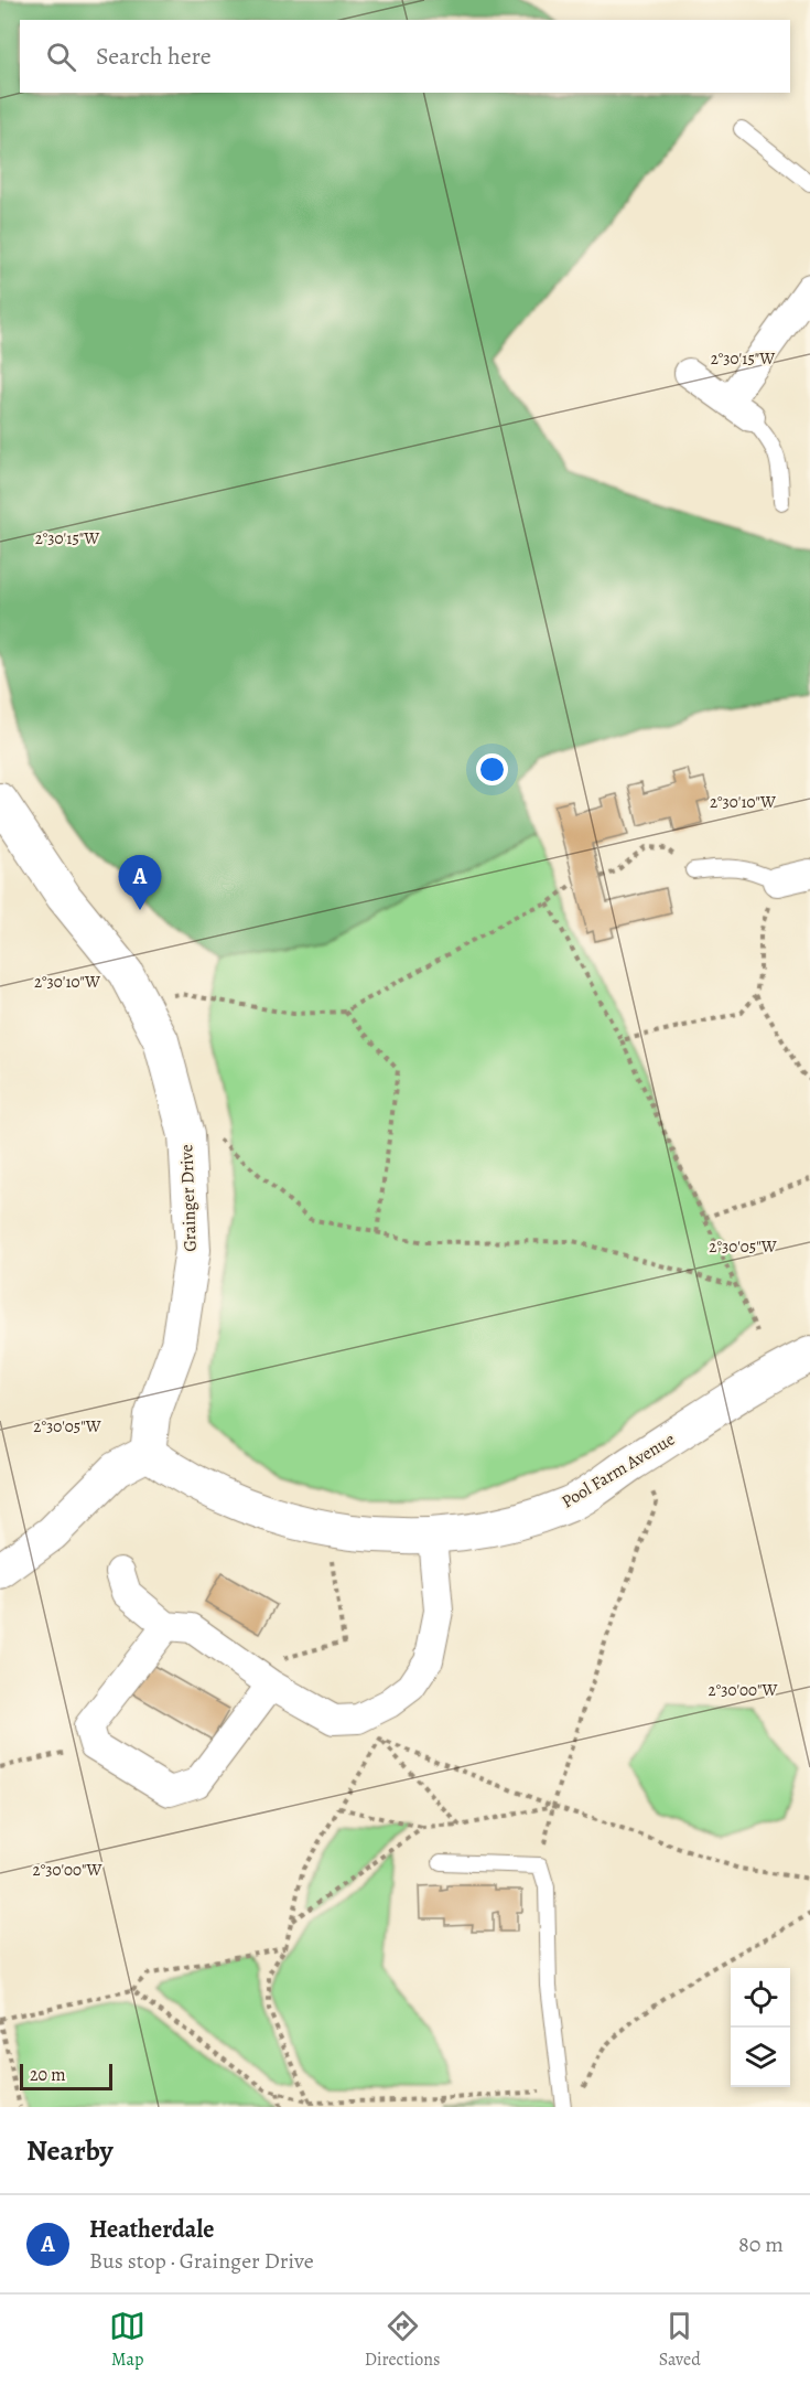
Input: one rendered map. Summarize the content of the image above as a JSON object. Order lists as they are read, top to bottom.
{
  "streets": {
    "street": ["Grainger Drive", "Pool Farm Avenue"]
  },
  "crossings": [
    ["Grainger Drive", "Pool Farm Avenue"]
  ],
  "scale_bar": "20 m",
  "page": {
    "search": "Search here",
    "pins": "A",
    "scale": "20 m",
    "heading": "Nearby",
    "list": [
      {
        "mark": "A",
        "name": "Heatherdale",
        "note": "Bus stop · Grainger Drive",
        "value": "80 m"
      }
    ],
    "nav": ["Map", "Directions", "Saved"]
  },
  "coordinates": [
    "2°30'15\"W",
    "2°30'10\"W",
    "2°30'05\"W",
    "2°30'00\"W"
  ]
}
